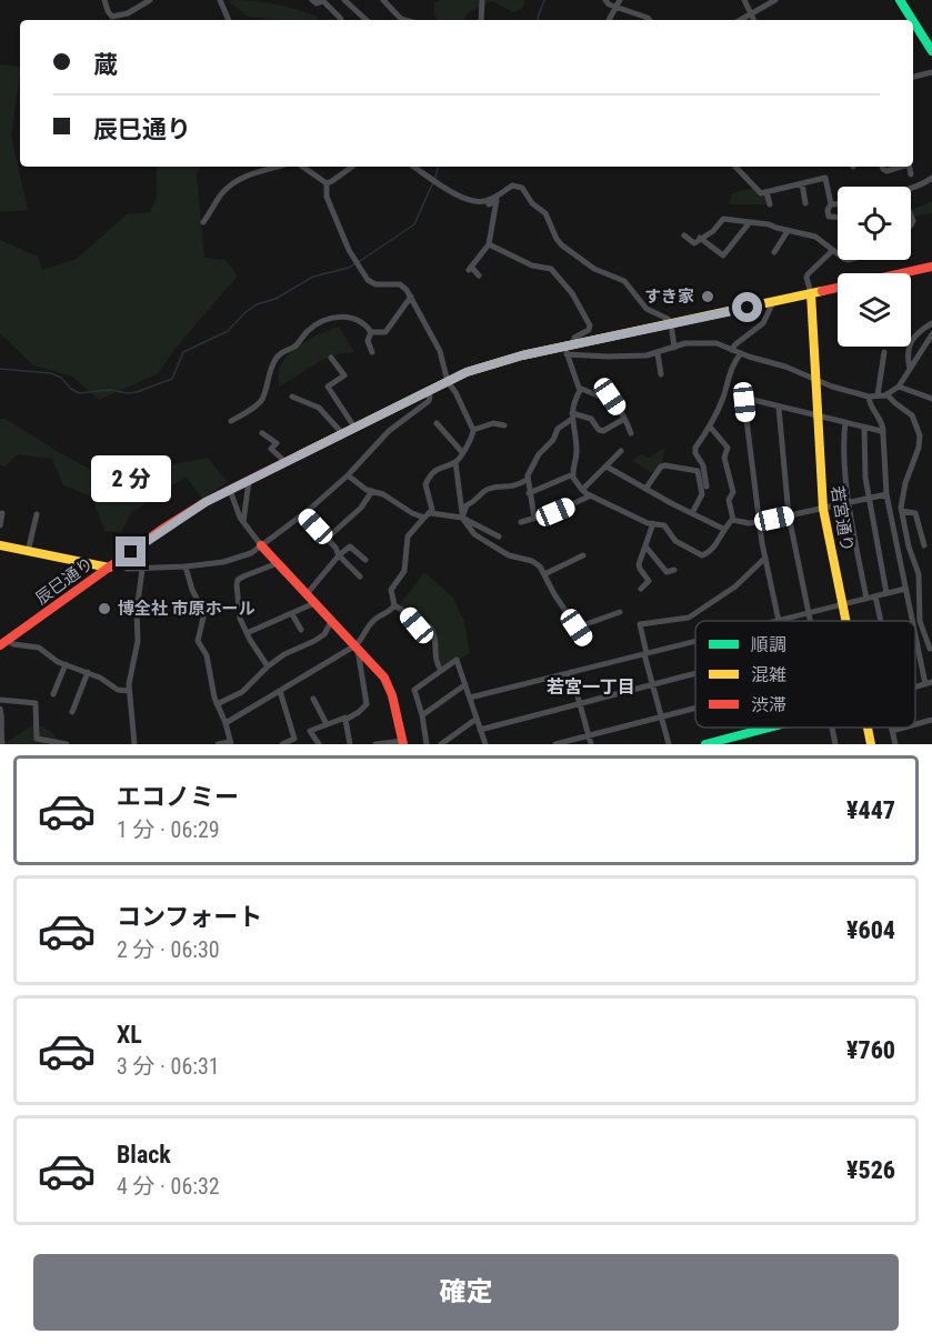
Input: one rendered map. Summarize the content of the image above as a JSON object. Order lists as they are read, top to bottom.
{
  "streets": {
    "main road": ["若宮通り", "辰巳通り"]
  },
  "crossings": [
    ["若宮通り", "辰巳通り"]
  ],
  "districts": ["若宮一丁目"],
  "places": ["すき家", "博全社 市原ホール"],
  "legend": ["順調", "混雑", "渋滞"],
  "page": {
    "banner": ["蔵", "辰巳通り"],
    "bubble": "2 分",
    "list": [
      {
        "name": "エコノミー",
        "note": "1 分 · 06:29",
        "value": "¥447"
      },
      {
        "name": "コンフォート",
        "note": "2 分 · 06:30",
        "value": "¥604"
      },
      {
        "name": "XL",
        "note": "3 分 · 06:31",
        "value": "¥760"
      },
      {
        "name": "Black",
        "note": "4 分 · 06:32",
        "value": "¥526"
      }
    ],
    "buttons": "確定"
  }
}
